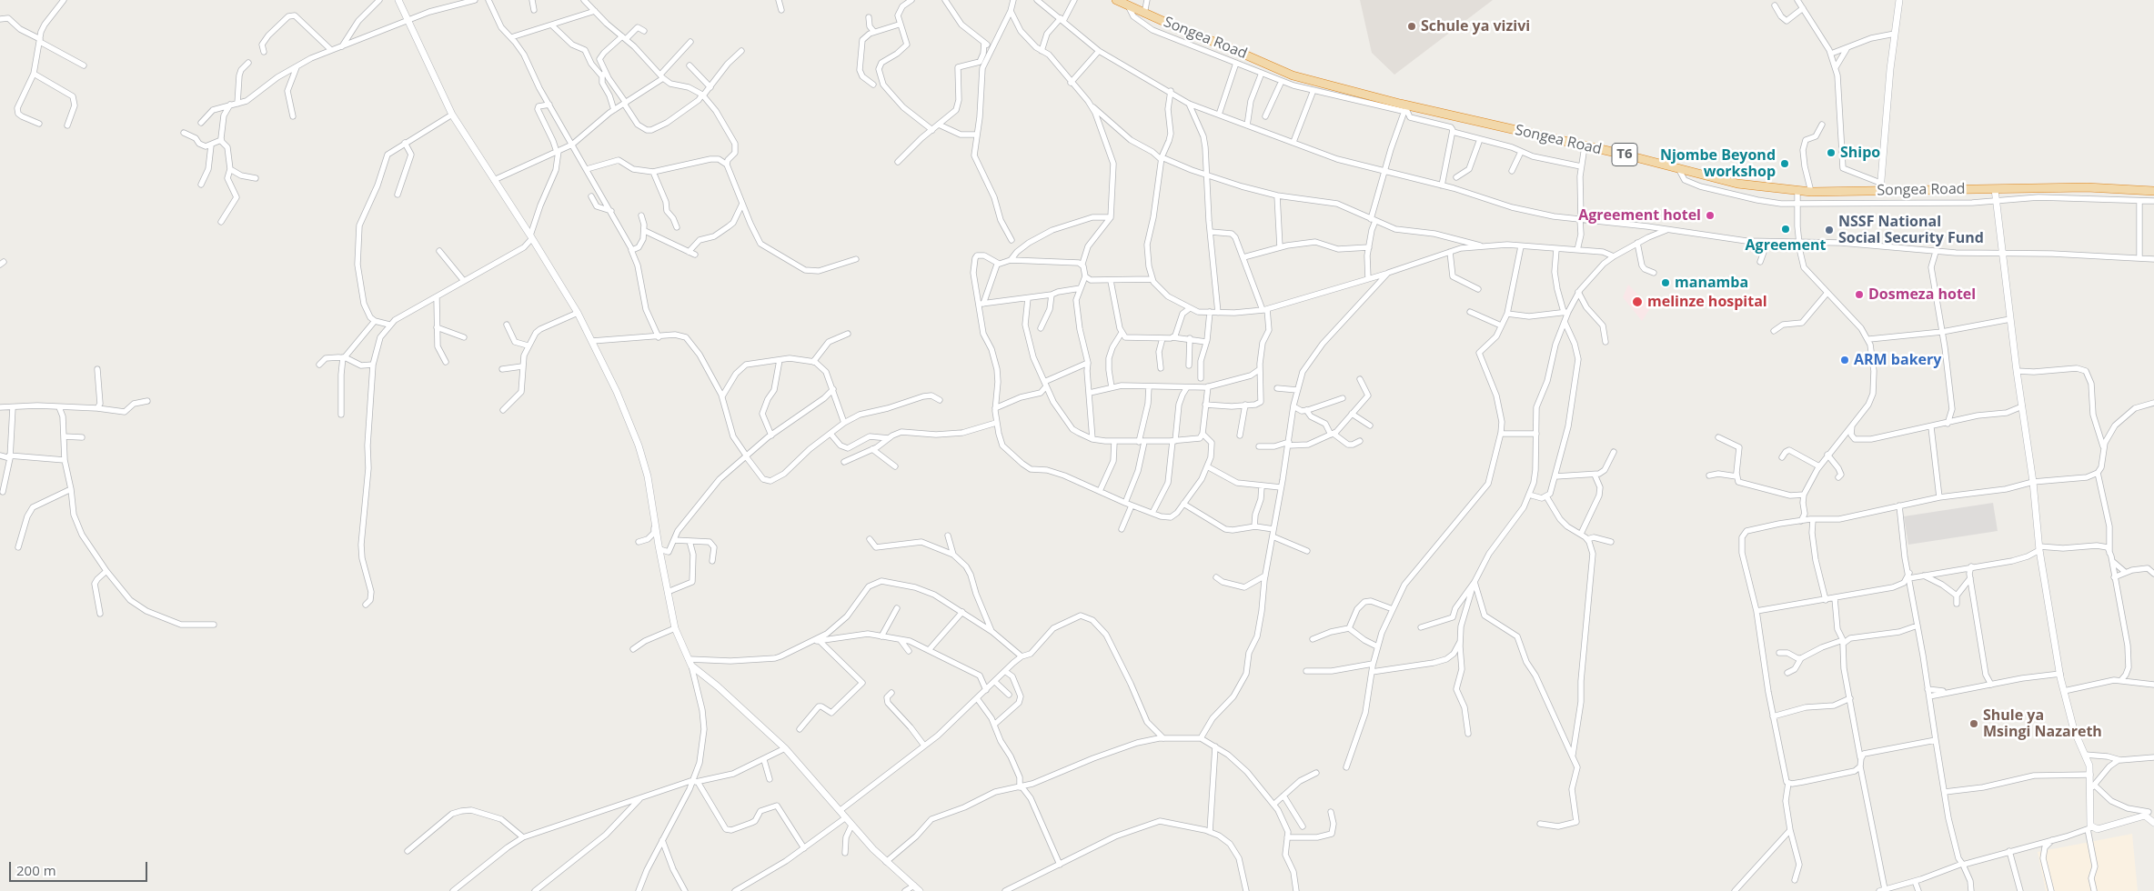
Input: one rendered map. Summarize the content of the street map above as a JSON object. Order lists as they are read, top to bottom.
{
  "streets": {
    "highway": ["Songea Road", "T6"]
  },
  "places": [
    "Schule ya vizivi",
    "Shipo",
    "Njombe Beyond workshop",
    "Agreement hotel",
    "Agreement",
    "NSSF National Social Security Fund",
    "manamba",
    "Dosmeza hotel",
    "melinze hospital",
    "ARM bakery",
    "Shule ya Msingi Nazareth"
  ],
  "scale_bar": "200 m"
}
